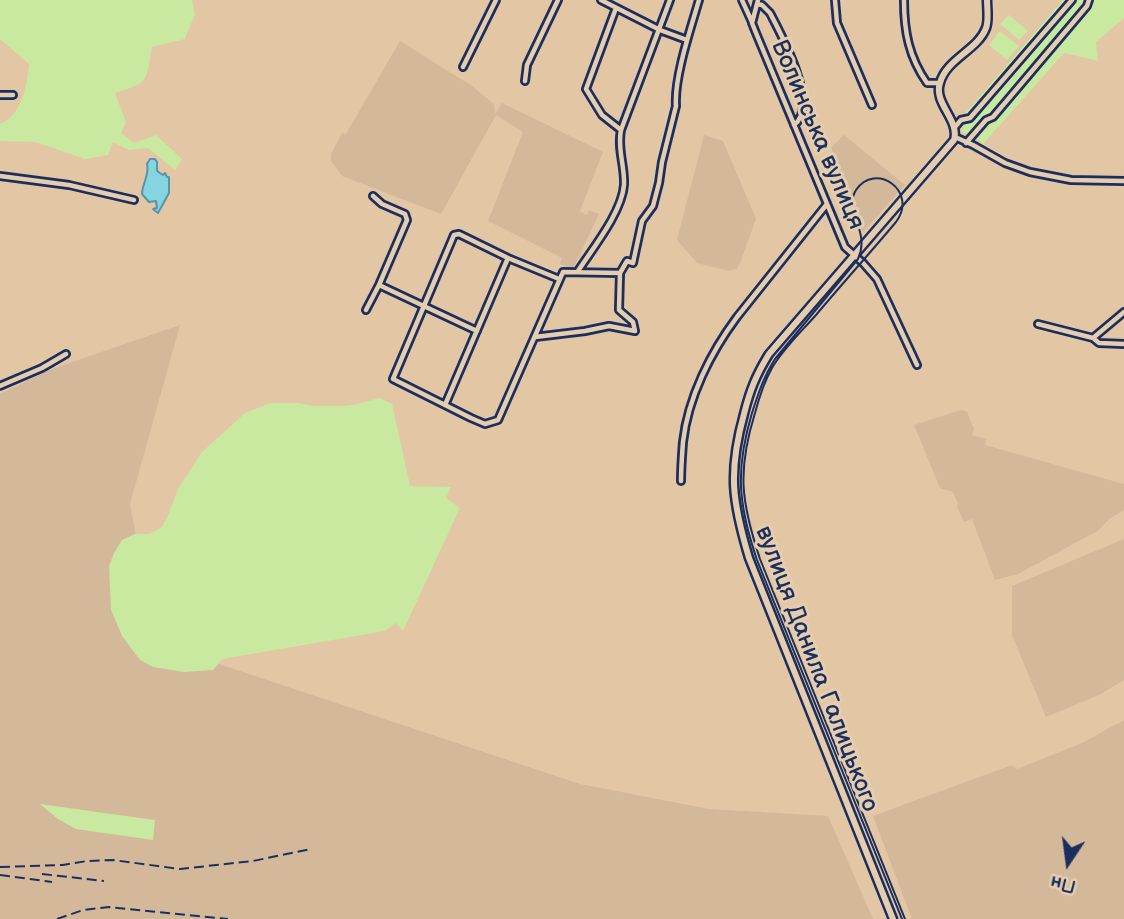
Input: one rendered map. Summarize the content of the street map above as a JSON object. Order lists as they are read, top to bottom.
{
  "streets": {
    "street": ["Волинська вулиця", "вулиця Данила Галицького"]
  },
  "crossings": [
    ["Волинська вулиця", "вулиця Данила Галицького"]
  ],
  "north": "bottom"
}
